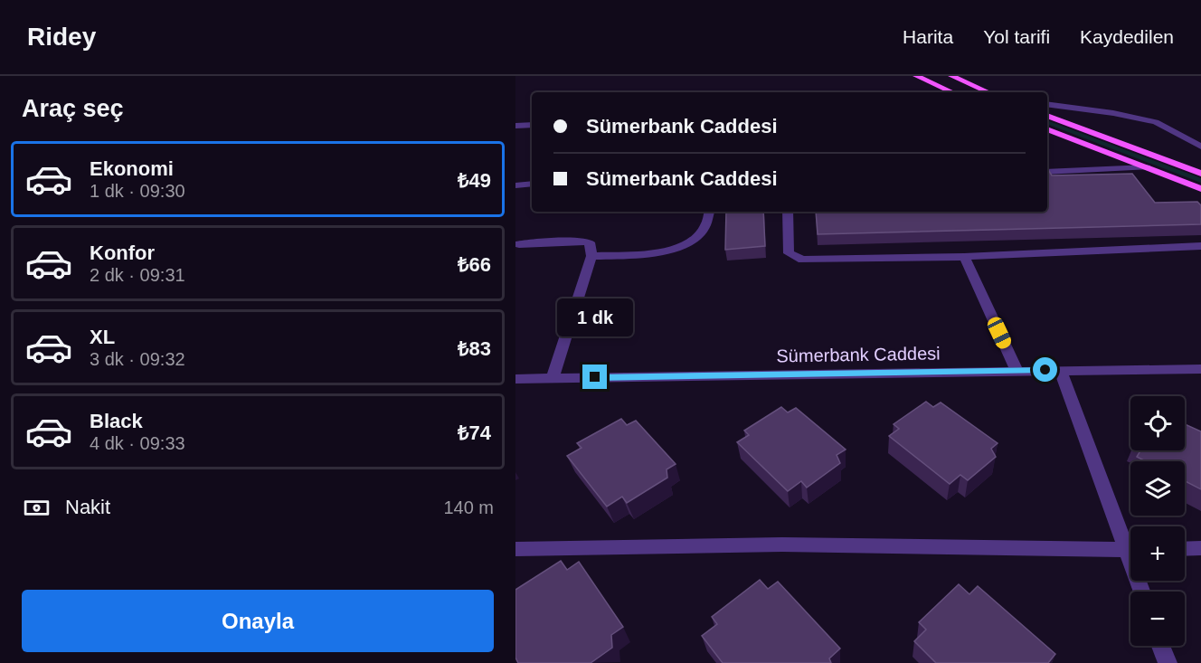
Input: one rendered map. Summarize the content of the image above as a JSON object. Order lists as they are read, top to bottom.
{
  "streets": {
    "street": ["Sümerbank Caddesi"]
  },
  "page": {
    "header": "Ridey",
    "nav": ["Harita", "Yol tarifi", "Kaydedilen"],
    "heading": "Araç seç",
    "banner": ["Sümerbank Caddesi", "Sümerbank Caddesi"],
    "list": [
      {
        "name": "Ekonomi",
        "note": "1 dk · 09:30",
        "value": "₺49"
      },
      {
        "name": "Konfor",
        "note": "2 dk · 09:31",
        "value": "₺66"
      },
      {
        "name": "XL",
        "note": "3 dk · 09:32",
        "value": "₺83"
      },
      {
        "name": "Black",
        "note": "4 dk · 09:33",
        "value": "₺74"
      }
    ],
    "bubble": "1 dk",
    "map_buttons": ["+", "−"],
    "pay": ["Nakit", "140 m"],
    "buttons": "Onayla"
  }
}
